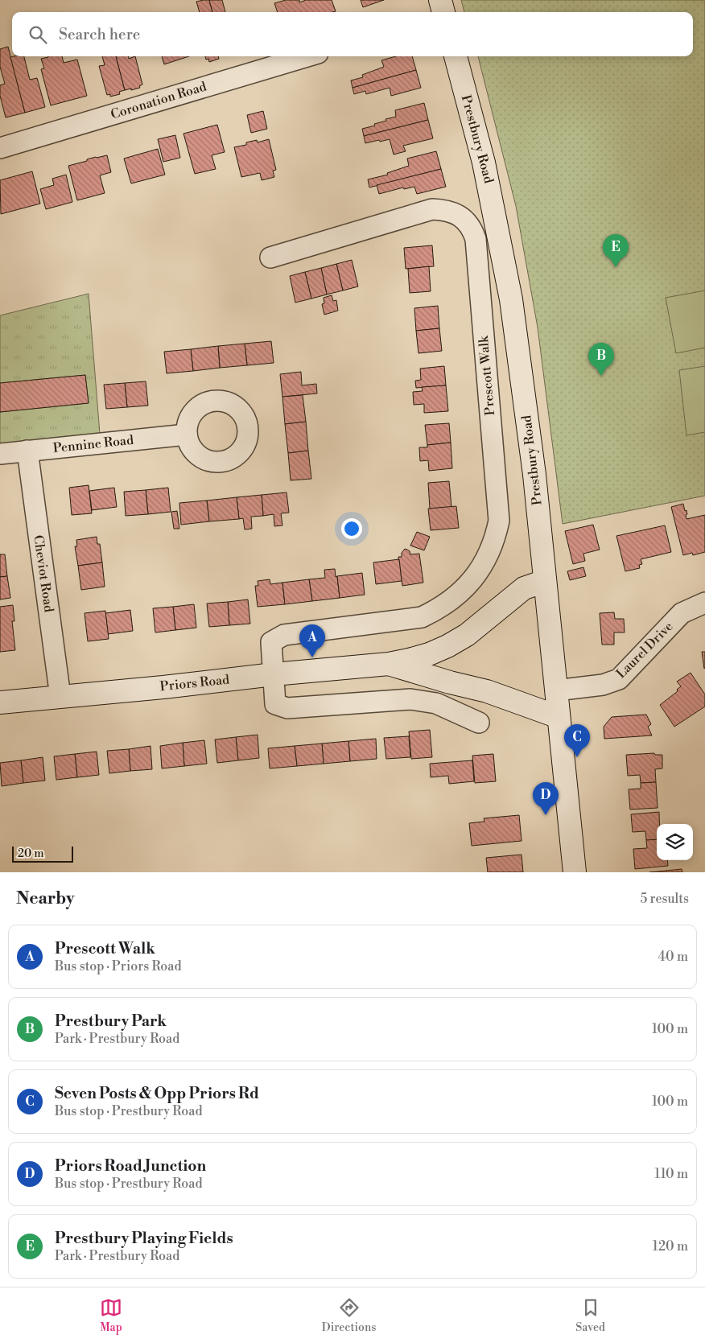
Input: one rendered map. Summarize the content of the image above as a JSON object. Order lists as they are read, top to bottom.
{
  "streets": {
    "main road": ["Prestbury Road", "Priors Road"],
    "street": [
      "Coronation Road",
      "Prescott Walk",
      "Pennine Road",
      "Cheviot Road",
      "Laurel Drive"
    ]
  },
  "crossings": [
    ["Prestbury Road", "Laurel Drive"],
    ["Prestbury Road", "Priors Road"],
    ["Prescott Walk", "Priors Road"],
    ["Pennine Road", "Cheviot Road"],
    ["Cheviot Road", "Priors Road"]
  ],
  "scale_bar": "20 m",
  "page": {
    "search": "Search here",
    "pins": [
      "E",
      "B",
      "A",
      "C",
      "D"
    ],
    "scale": "20 m",
    "heading": ["Nearby", "5 results"],
    "list": [
      {
        "mark": "A",
        "name": "Prescott Walk",
        "note": "Bus stop · Priors Road",
        "value": "40 m"
      },
      {
        "mark": "B",
        "name": "Prestbury Park",
        "note": "Park · Prestbury Road",
        "value": "100 m"
      },
      {
        "mark": "C",
        "name": "Seven Posts & Opp Priors Rd",
        "note": "Bus stop · Prestbury Road",
        "value": "100 m"
      },
      {
        "mark": "D",
        "name": "Priors Road Junction",
        "note": "Bus stop · Prestbury Road",
        "value": "110 m"
      },
      {
        "mark": "E",
        "name": "Prestbury Playing Fields",
        "note": "Park · Prestbury Road",
        "value": "120 m"
      }
    ],
    "nav": ["Map", "Directions", "Saved"]
  }
}
